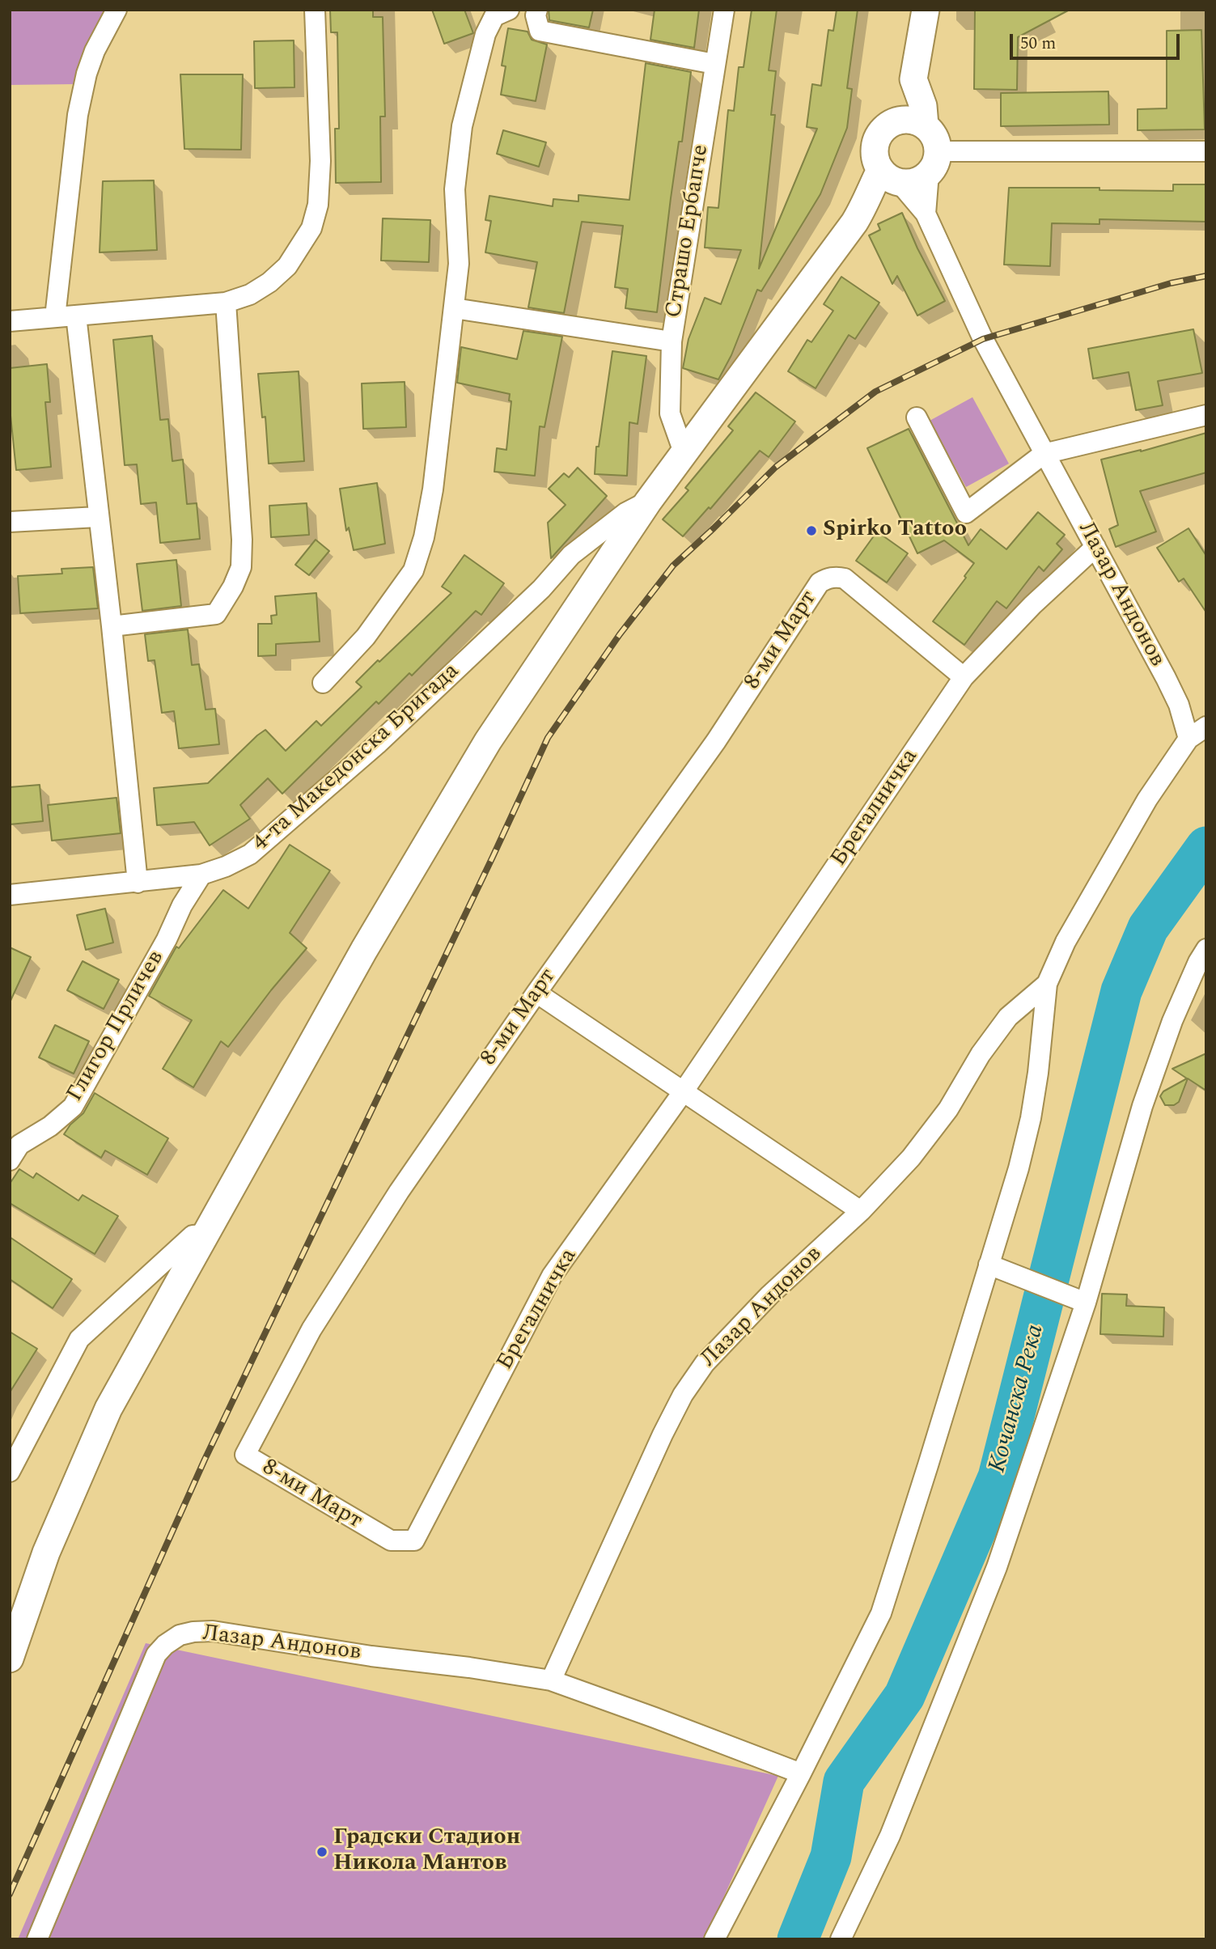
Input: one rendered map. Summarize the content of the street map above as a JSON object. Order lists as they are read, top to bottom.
{
  "streets": {
    "street": [
      "Страшо Ербапче",
      "Лазар Андонов",
      "8-ми Март",
      "4-та Македонска Бригада",
      "Брегалничка",
      "Глигор Прличев"
    ]
  },
  "crossings": [
    ["Лазар Андонов", "Брегалничка"],
    ["8-ми Март", "Брегалничка"],
    ["4-та Македонска Бригада", "Глигор Прличев"]
  ],
  "water": ["Кочанска Река"],
  "places": ["Spirko Tattoo", "Градски Стадион Никола Мантов"],
  "scale_bar": "50 m"
}
